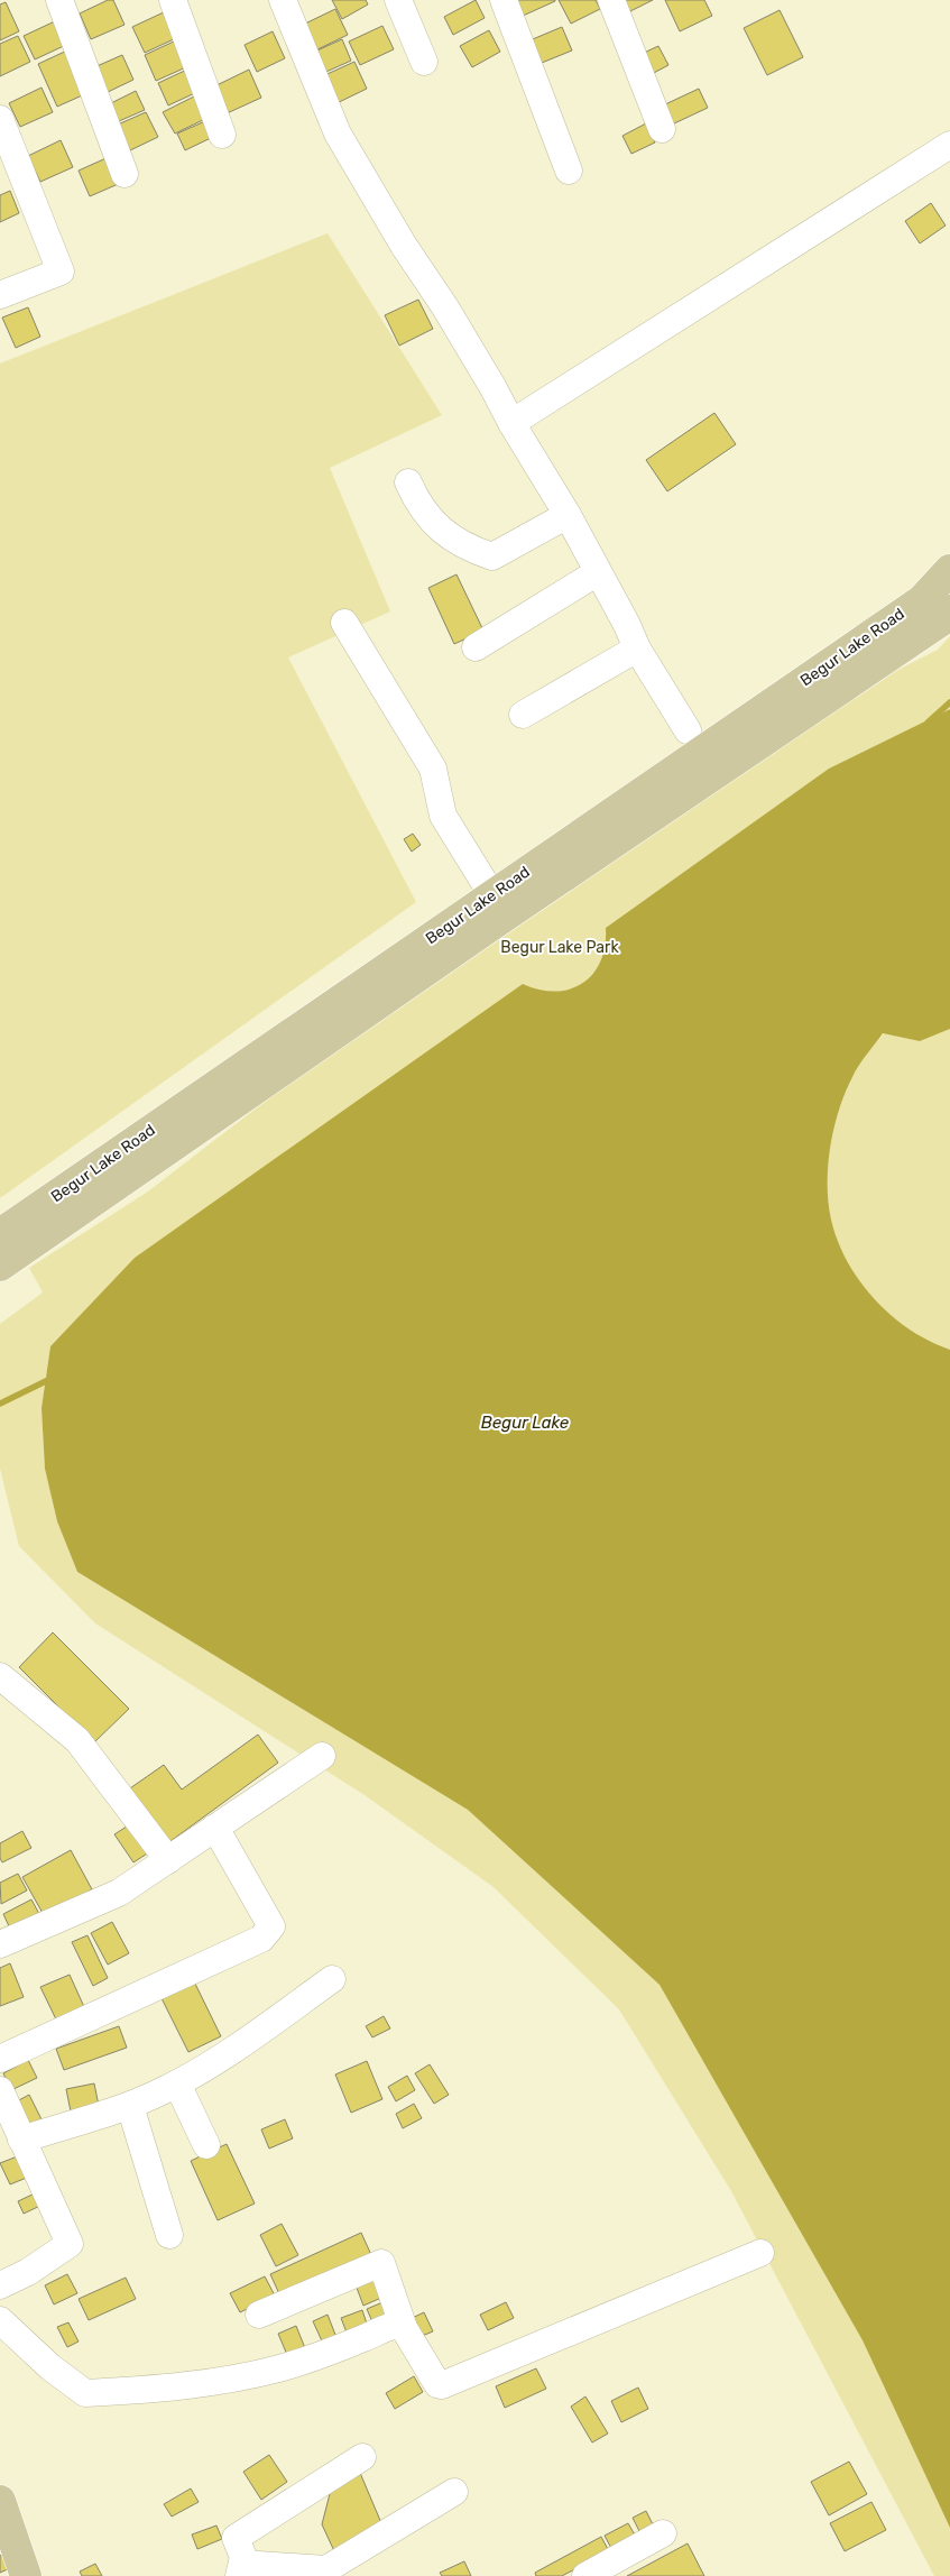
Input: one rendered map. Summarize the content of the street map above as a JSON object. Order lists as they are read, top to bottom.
{
  "streets": {
    "main road": ["Begur Lake Road"]
  },
  "water": ["Begur Lake"],
  "parks": ["Begur Lake Park"]
}
